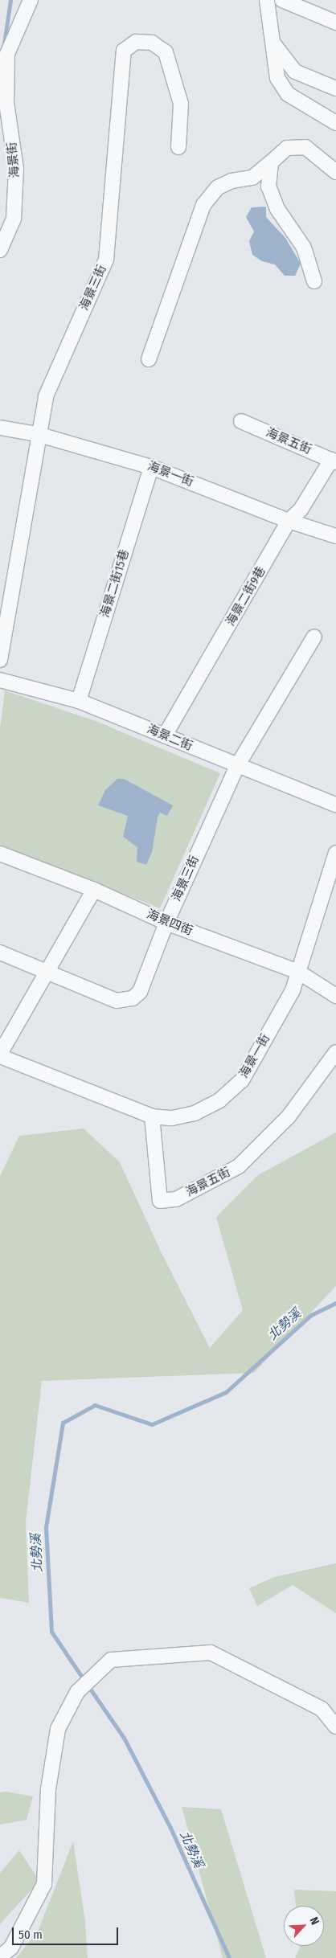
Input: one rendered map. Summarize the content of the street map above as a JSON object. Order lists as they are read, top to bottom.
{
  "streets": {
    "street": [
      "海景街",
      "海景三街",
      "海景五街",
      "海景一街",
      "海景二街15巷",
      "海景二街9巷",
      "海景二街",
      "海景四街"
    ]
  },
  "crossings": [
    ["海景三街", "海景一街"],
    ["海景三街", "海景二街"],
    ["海景三街", "海景四街"],
    ["海景五街", "海景一街"],
    ["海景五街", "海景二街9巷"],
    ["海景一街", "海景二街15巷"],
    ["海景一街", "海景二街9巷"],
    ["海景一街", "海景四街"],
    ["海景二街15巷", "海景二街"],
    ["海景二街9巷", "海景二街"]
  ],
  "water": ["北勢溪"],
  "scale_bar": "50 m",
  "north": "top right"
}
